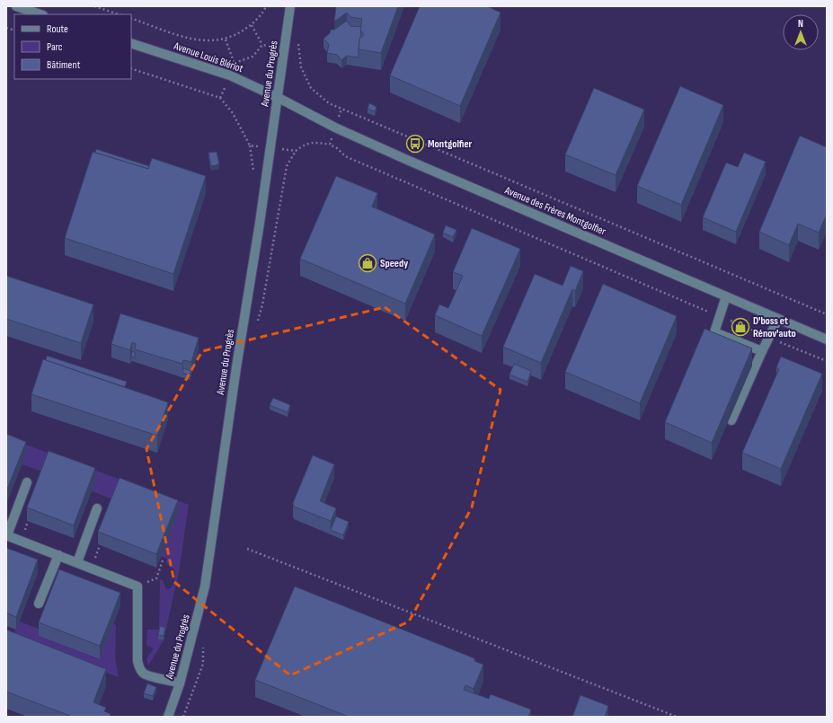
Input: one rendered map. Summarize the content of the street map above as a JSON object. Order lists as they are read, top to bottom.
{
  "streets": {
    "street": ["Avenue Louis Blériot", "Avenue du Progrès", "Avenue des Frères Montgolfier"]
  },
  "crossings": [
    ["Avenue Louis Blériot", "Avenue du Progrès"],
    ["Avenue Louis Blériot", "Avenue des Frères Montgolfier"],
    ["Avenue du Progrès", "Avenue des Frères Montgolfier"]
  ],
  "places": {
    "bus stop": ["Montgolfier"],
    "shop": ["Speedy", "D'boss et Rénov'auto"]
  },
  "legend": ["Route", "Parc", "Bâtiment"],
  "north": "top"
}
